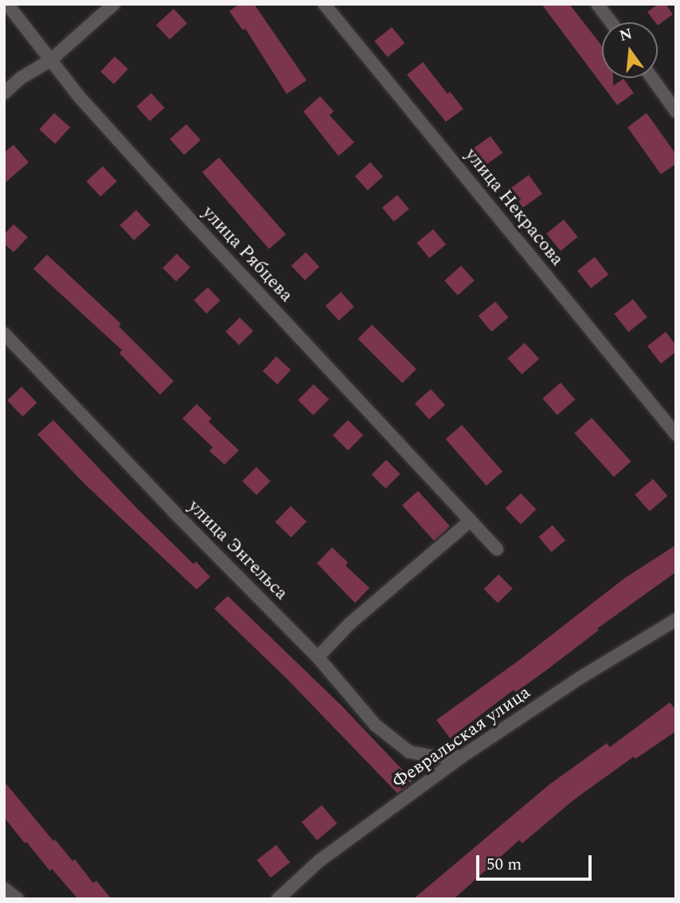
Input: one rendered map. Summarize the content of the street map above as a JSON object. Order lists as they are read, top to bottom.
{
  "streets": {
    "street": [
      "улица Некрасова",
      "улица Рябцева",
      "улица Энгельса",
      "Февральская улица"
    ]
  },
  "crossings": [
    ["улица Энгельса", "Февральская улица"]
  ],
  "scale_bar": "50 m",
  "north": "top"
}
